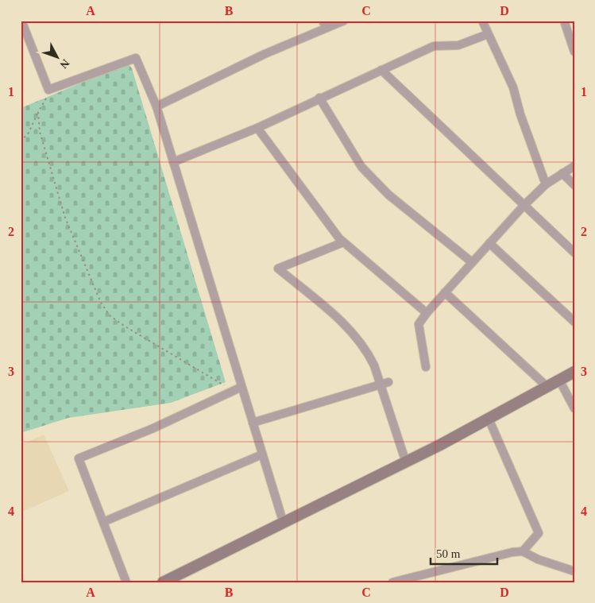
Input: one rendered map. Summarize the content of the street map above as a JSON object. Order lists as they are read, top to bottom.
{
  "scale_bar": "50 m",
  "north": "bottom right",
  "grid": {
    "columns": [
      "A",
      "B",
      "C",
      "D"
    ],
    "rows": [
      "1",
      "2",
      "3",
      "4"
    ]
  }
}
